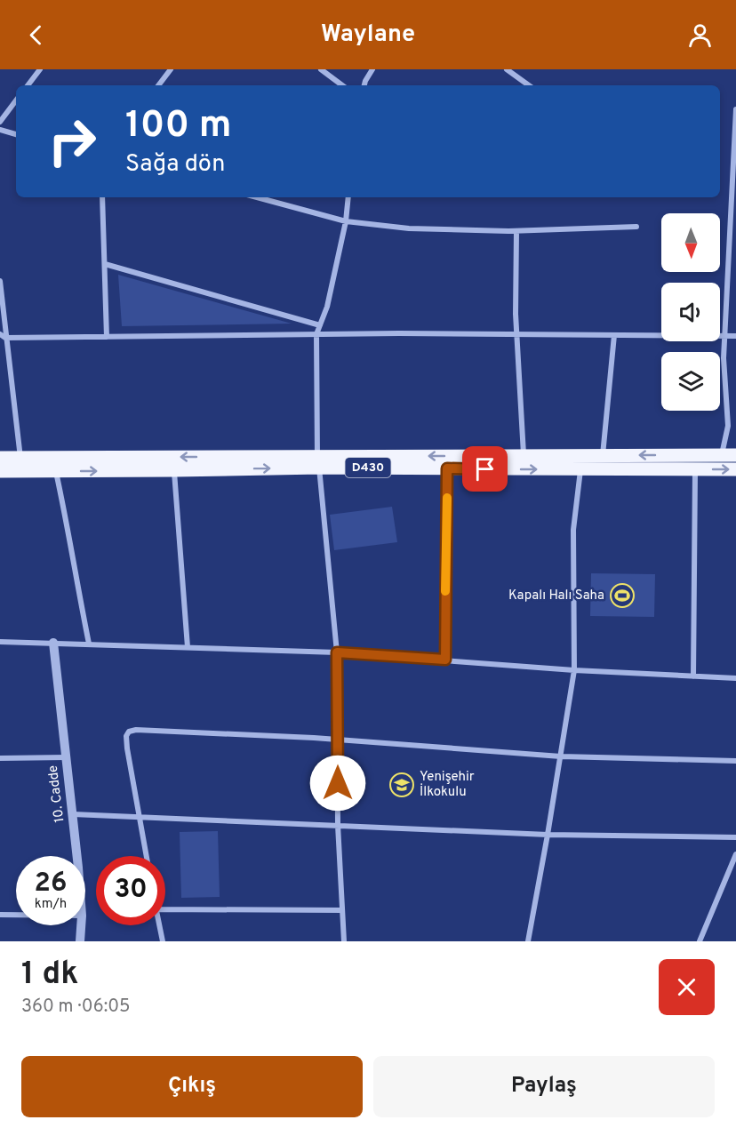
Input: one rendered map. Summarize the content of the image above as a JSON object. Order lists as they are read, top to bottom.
{
  "streets": {
    "highway": ["D430"],
    "street": ["10. Cadde"]
  },
  "places": {
    "sports": ["Kapalı Halı Saha"],
    "school or university": ["Yenişehir İlkokulu"]
  },
  "north": "bottom",
  "page": {
    "header": "Waylane",
    "turn": ["100 m", "Sağa dön"],
    "speed": "26 km/h",
    "limit": "30",
    "heading": ["1 dk", "360 m · 06:05"],
    "buttons": ["Çıkış", "Paylaş"]
  }
}
